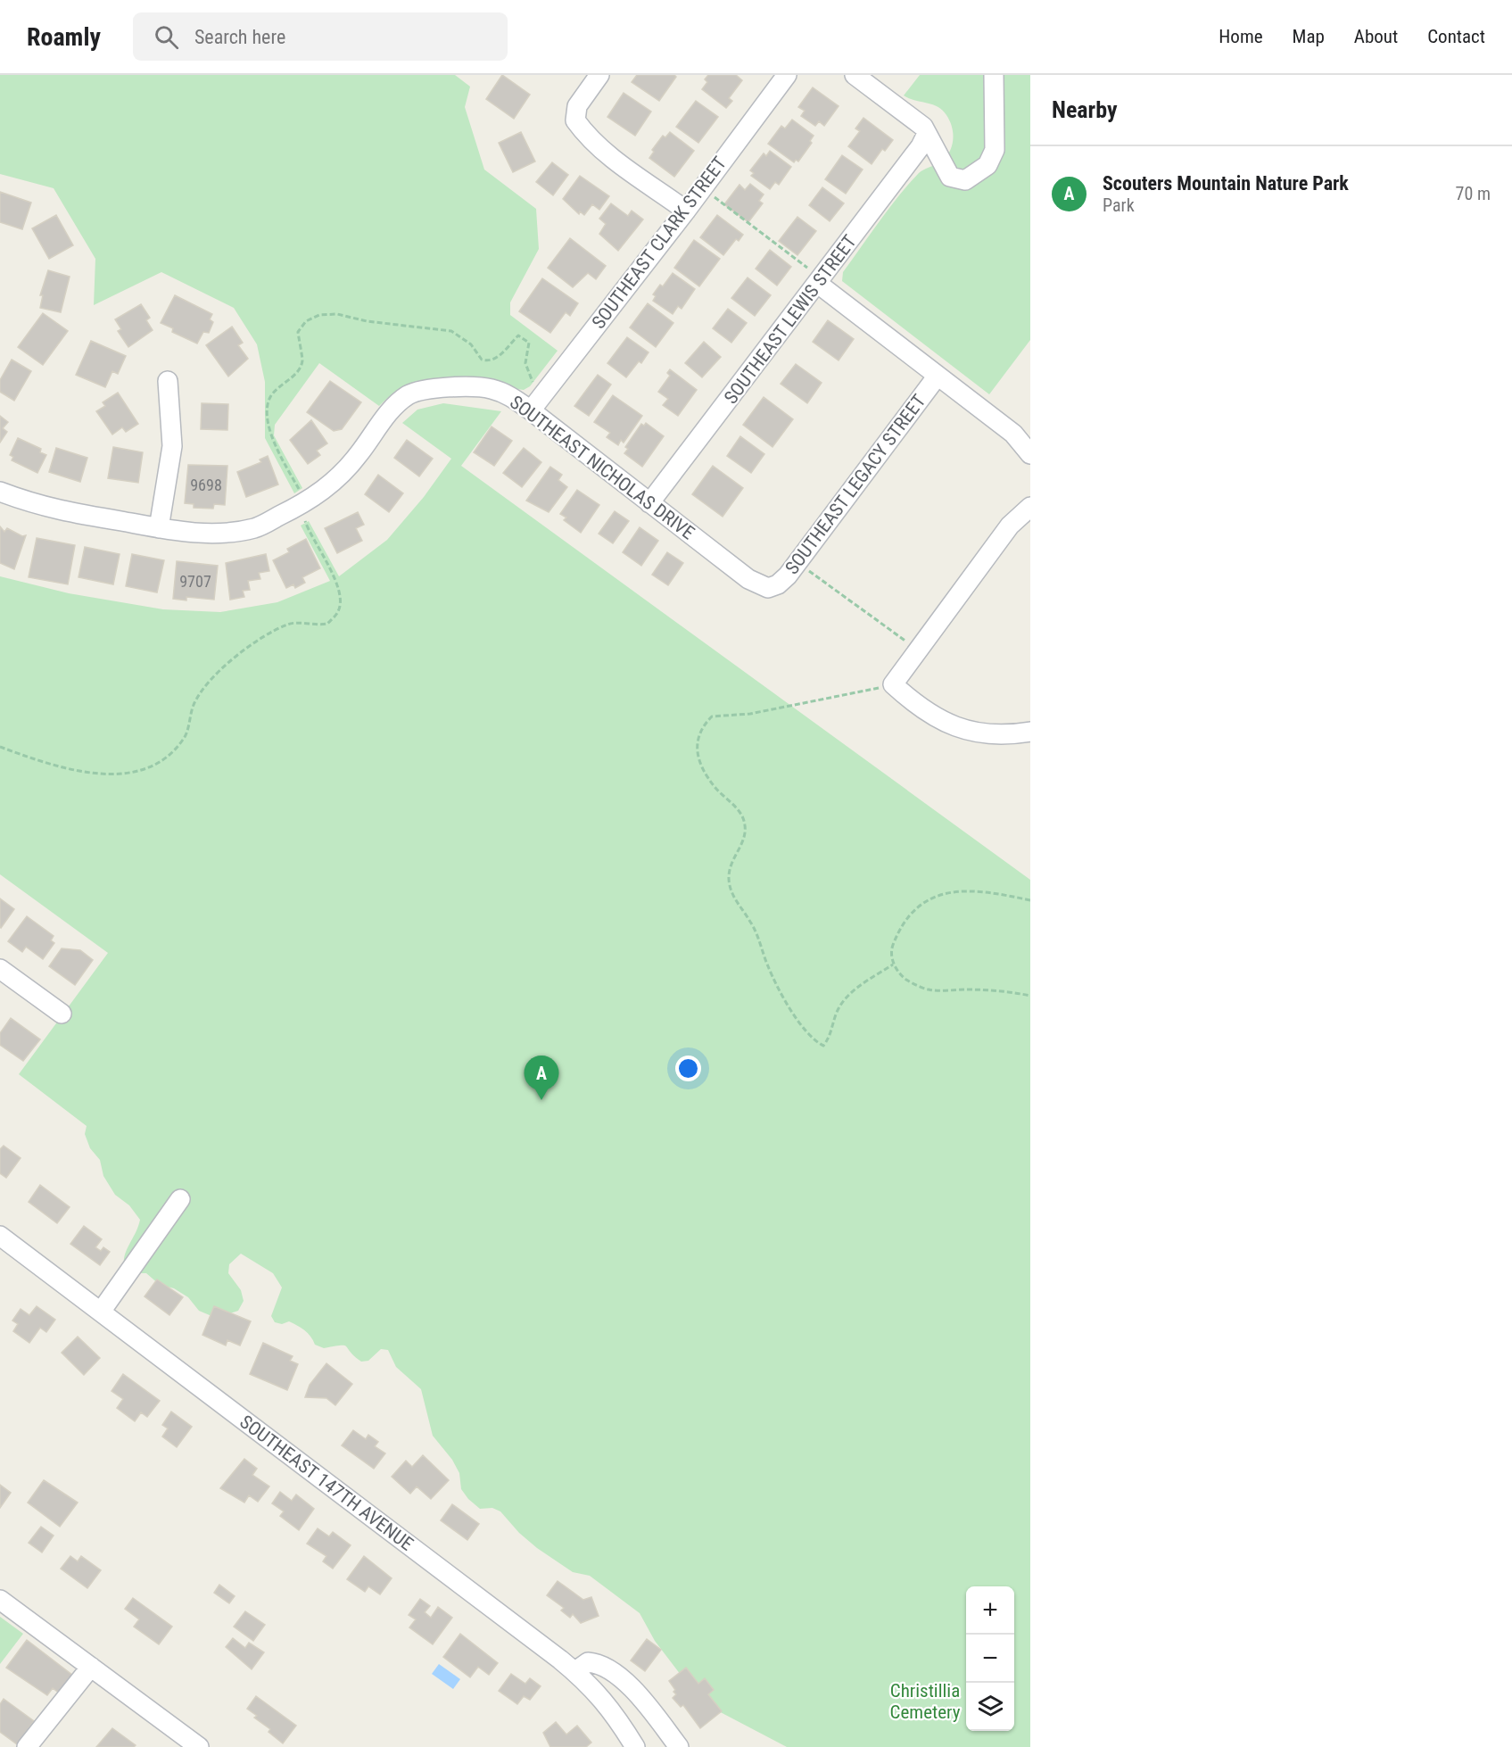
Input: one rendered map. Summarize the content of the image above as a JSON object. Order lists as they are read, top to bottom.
{
  "streets": {
    "street": [
      "SOUTHEAST CLARK STREET",
      "SOUTHEAST LEWIS STREET",
      "SOUTHEAST NICHOLAS DRIVE",
      "SOUTHEAST LEGACY STREET",
      "SOUTHEAST 147TH AVENUE"
    ]
  },
  "crossings": [
    ["SOUTHEAST CLARK STREET", "SOUTHEAST NICHOLAS DRIVE"],
    ["SOUTHEAST LEWIS STREET", "SOUTHEAST NICHOLAS DRIVE"],
    ["SOUTHEAST NICHOLAS DRIVE", "SOUTHEAST LEGACY STREET"]
  ],
  "parks": ["Christillia Cemetery"],
  "house_numbers": ["9698", "9707"],
  "page": {
    "header": "Roamly",
    "search": "Search here",
    "nav": [
      "Home",
      "Map",
      "About",
      "Contact"
    ],
    "heading": "Nearby",
    "list": [
      {
        "mark": "A",
        "name": "Scouters Mountain Nature Park",
        "note": "Park",
        "value": "70 m"
      }
    ],
    "pins": "A",
    "map_buttons": ["+", "−"]
  }
}
